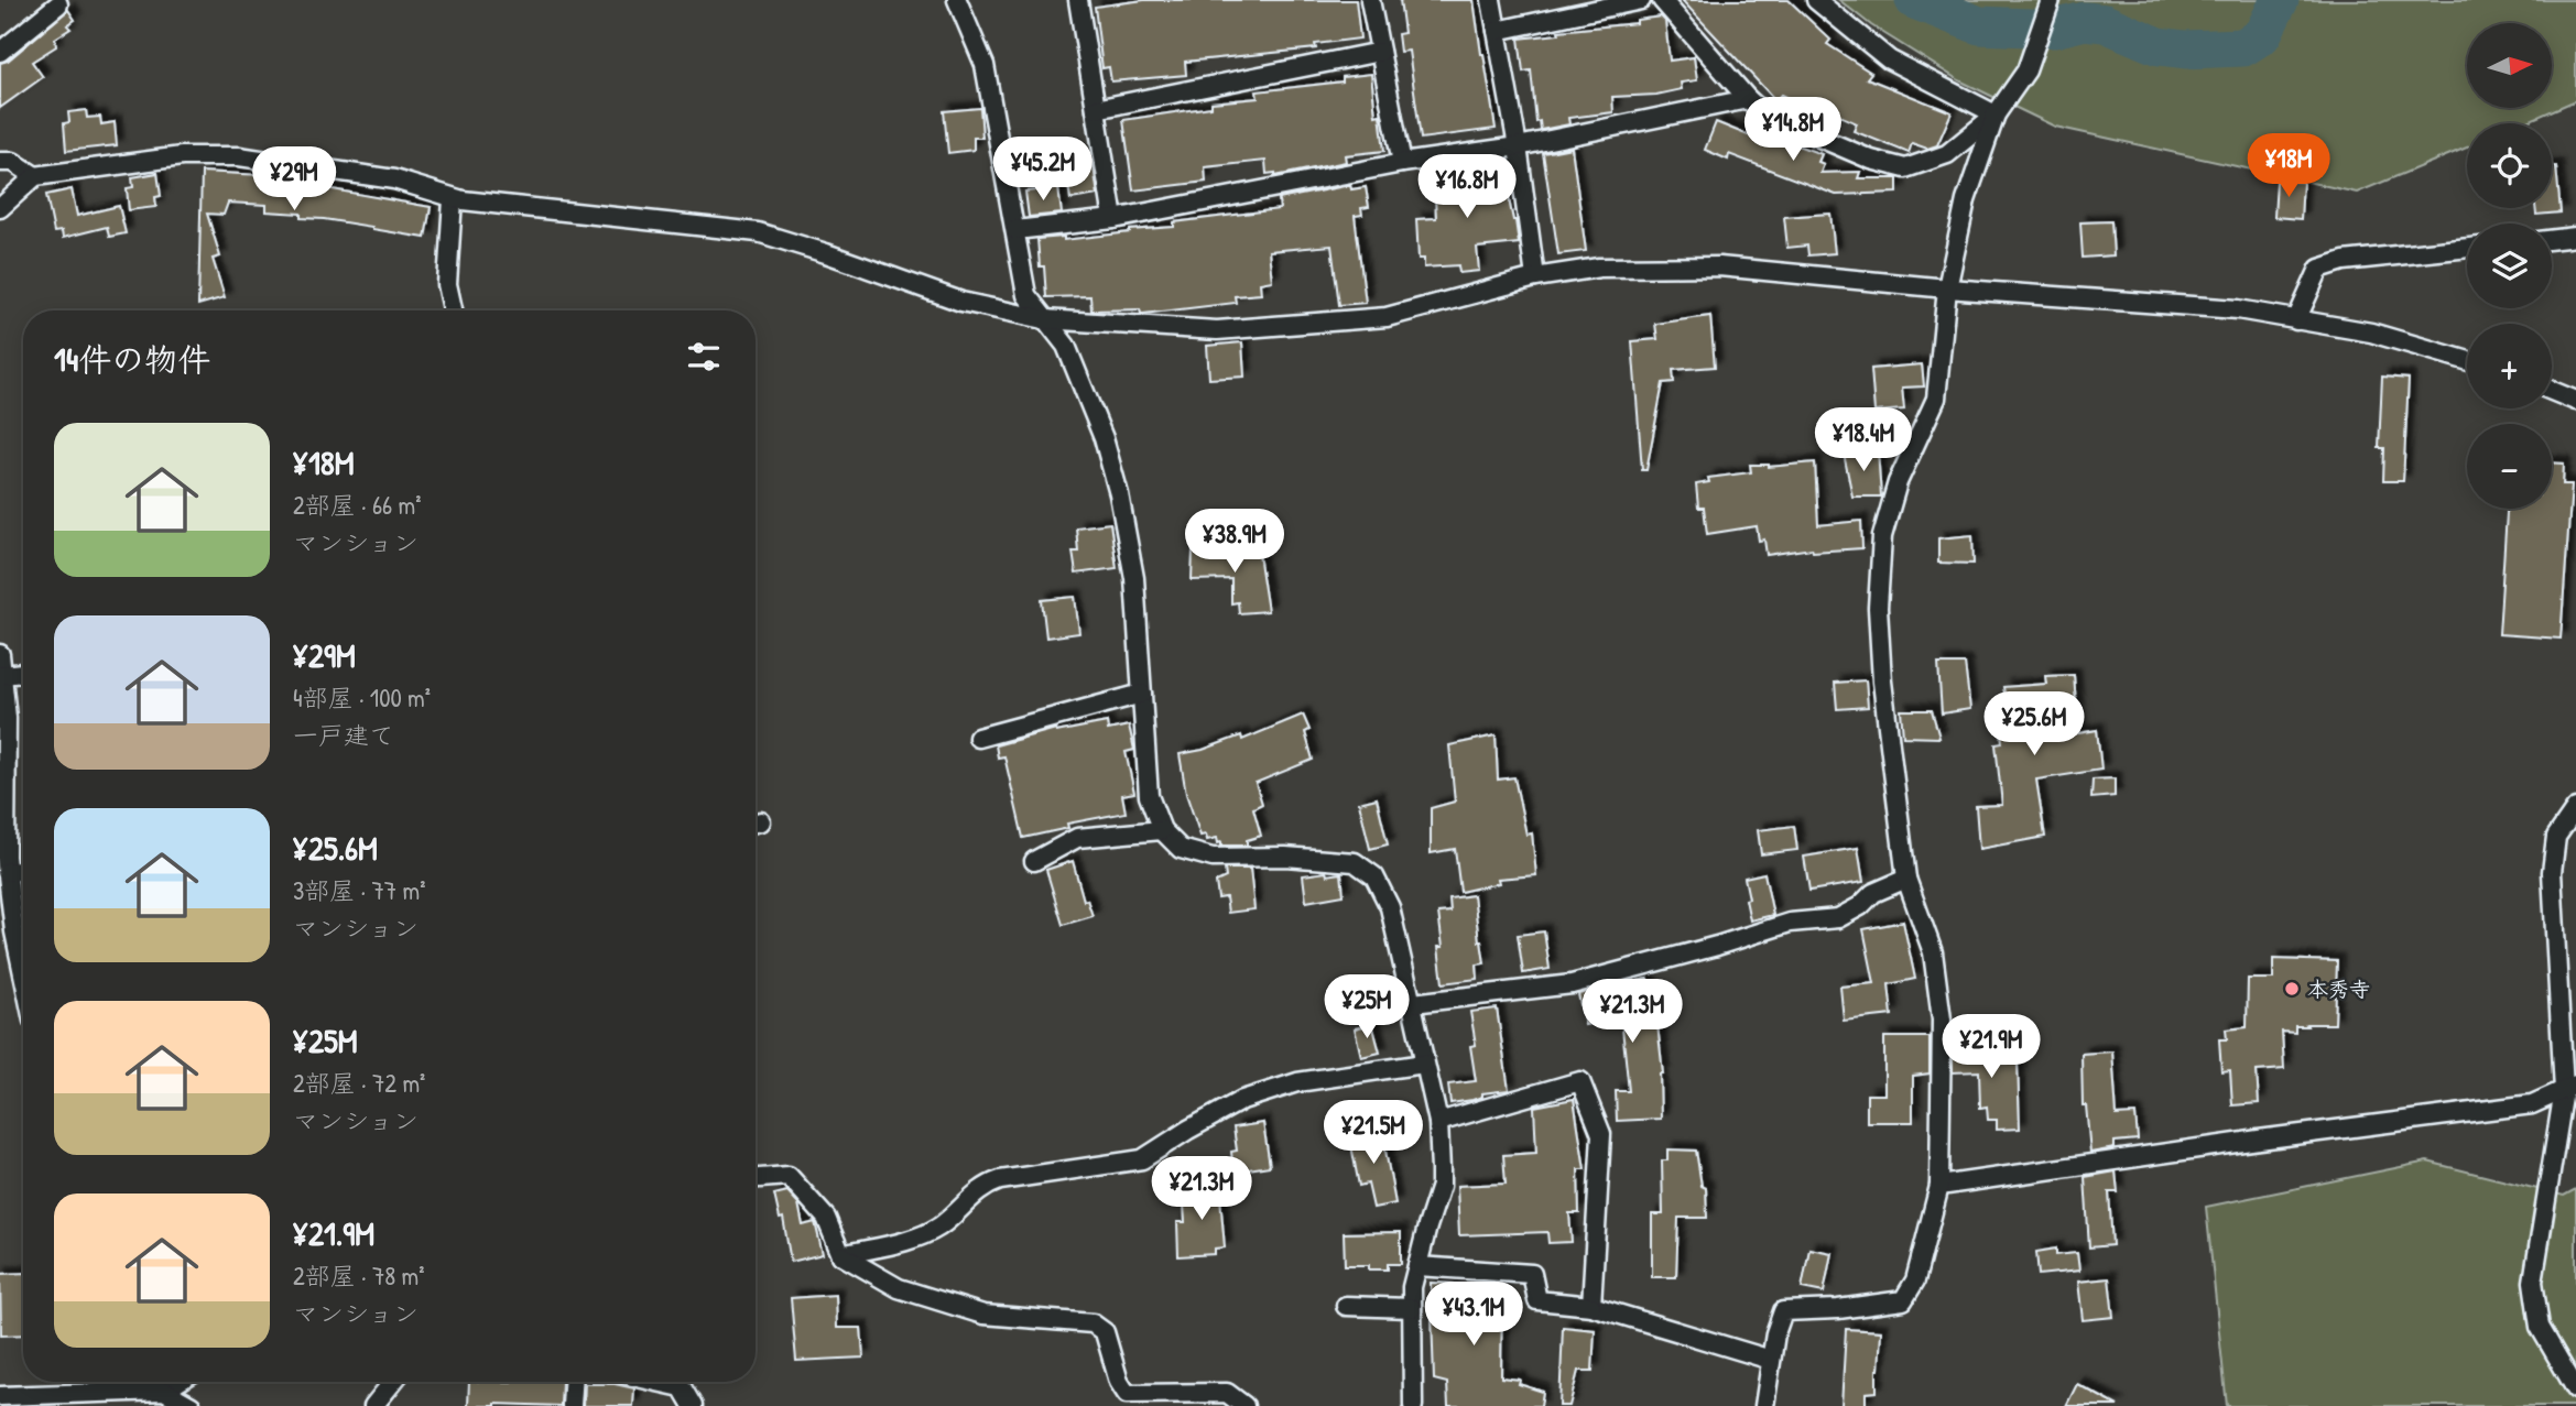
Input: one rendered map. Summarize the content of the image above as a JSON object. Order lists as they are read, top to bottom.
{
  "places": ["本秀寺"],
  "north": "right",
  "page": {
    "map_buttons": ["+", "−"],
    "price": [
      "¥14.8M",
      "¥18M",
      "¥45.2M",
      "¥29M",
      "¥16.8M",
      "¥18.4M",
      "¥38.9M",
      "¥25.6M",
      "¥25M",
      "¥21.3M",
      "¥21.9M",
      "¥21.5M",
      "¥21.3M",
      "¥43.1M"
    ],
    "heading": "14件の物件",
    "list": [
      {
        "name": "¥18M",
        "note": "2部屋 · 66 m² · マンション"
      },
      {
        "name": "¥29M",
        "note": "4部屋 · 100 m² · 一戸建て"
      },
      {
        "name": "¥25.6M",
        "note": "3部屋 · 77 m² · マンション"
      },
      {
        "name": "¥25M",
        "note": "2部屋 · 72 m² · マンション"
      },
      {
        "name": "¥21.9M",
        "note": "2部屋 · 78 m² · マンション"
      }
    ]
  }
}
